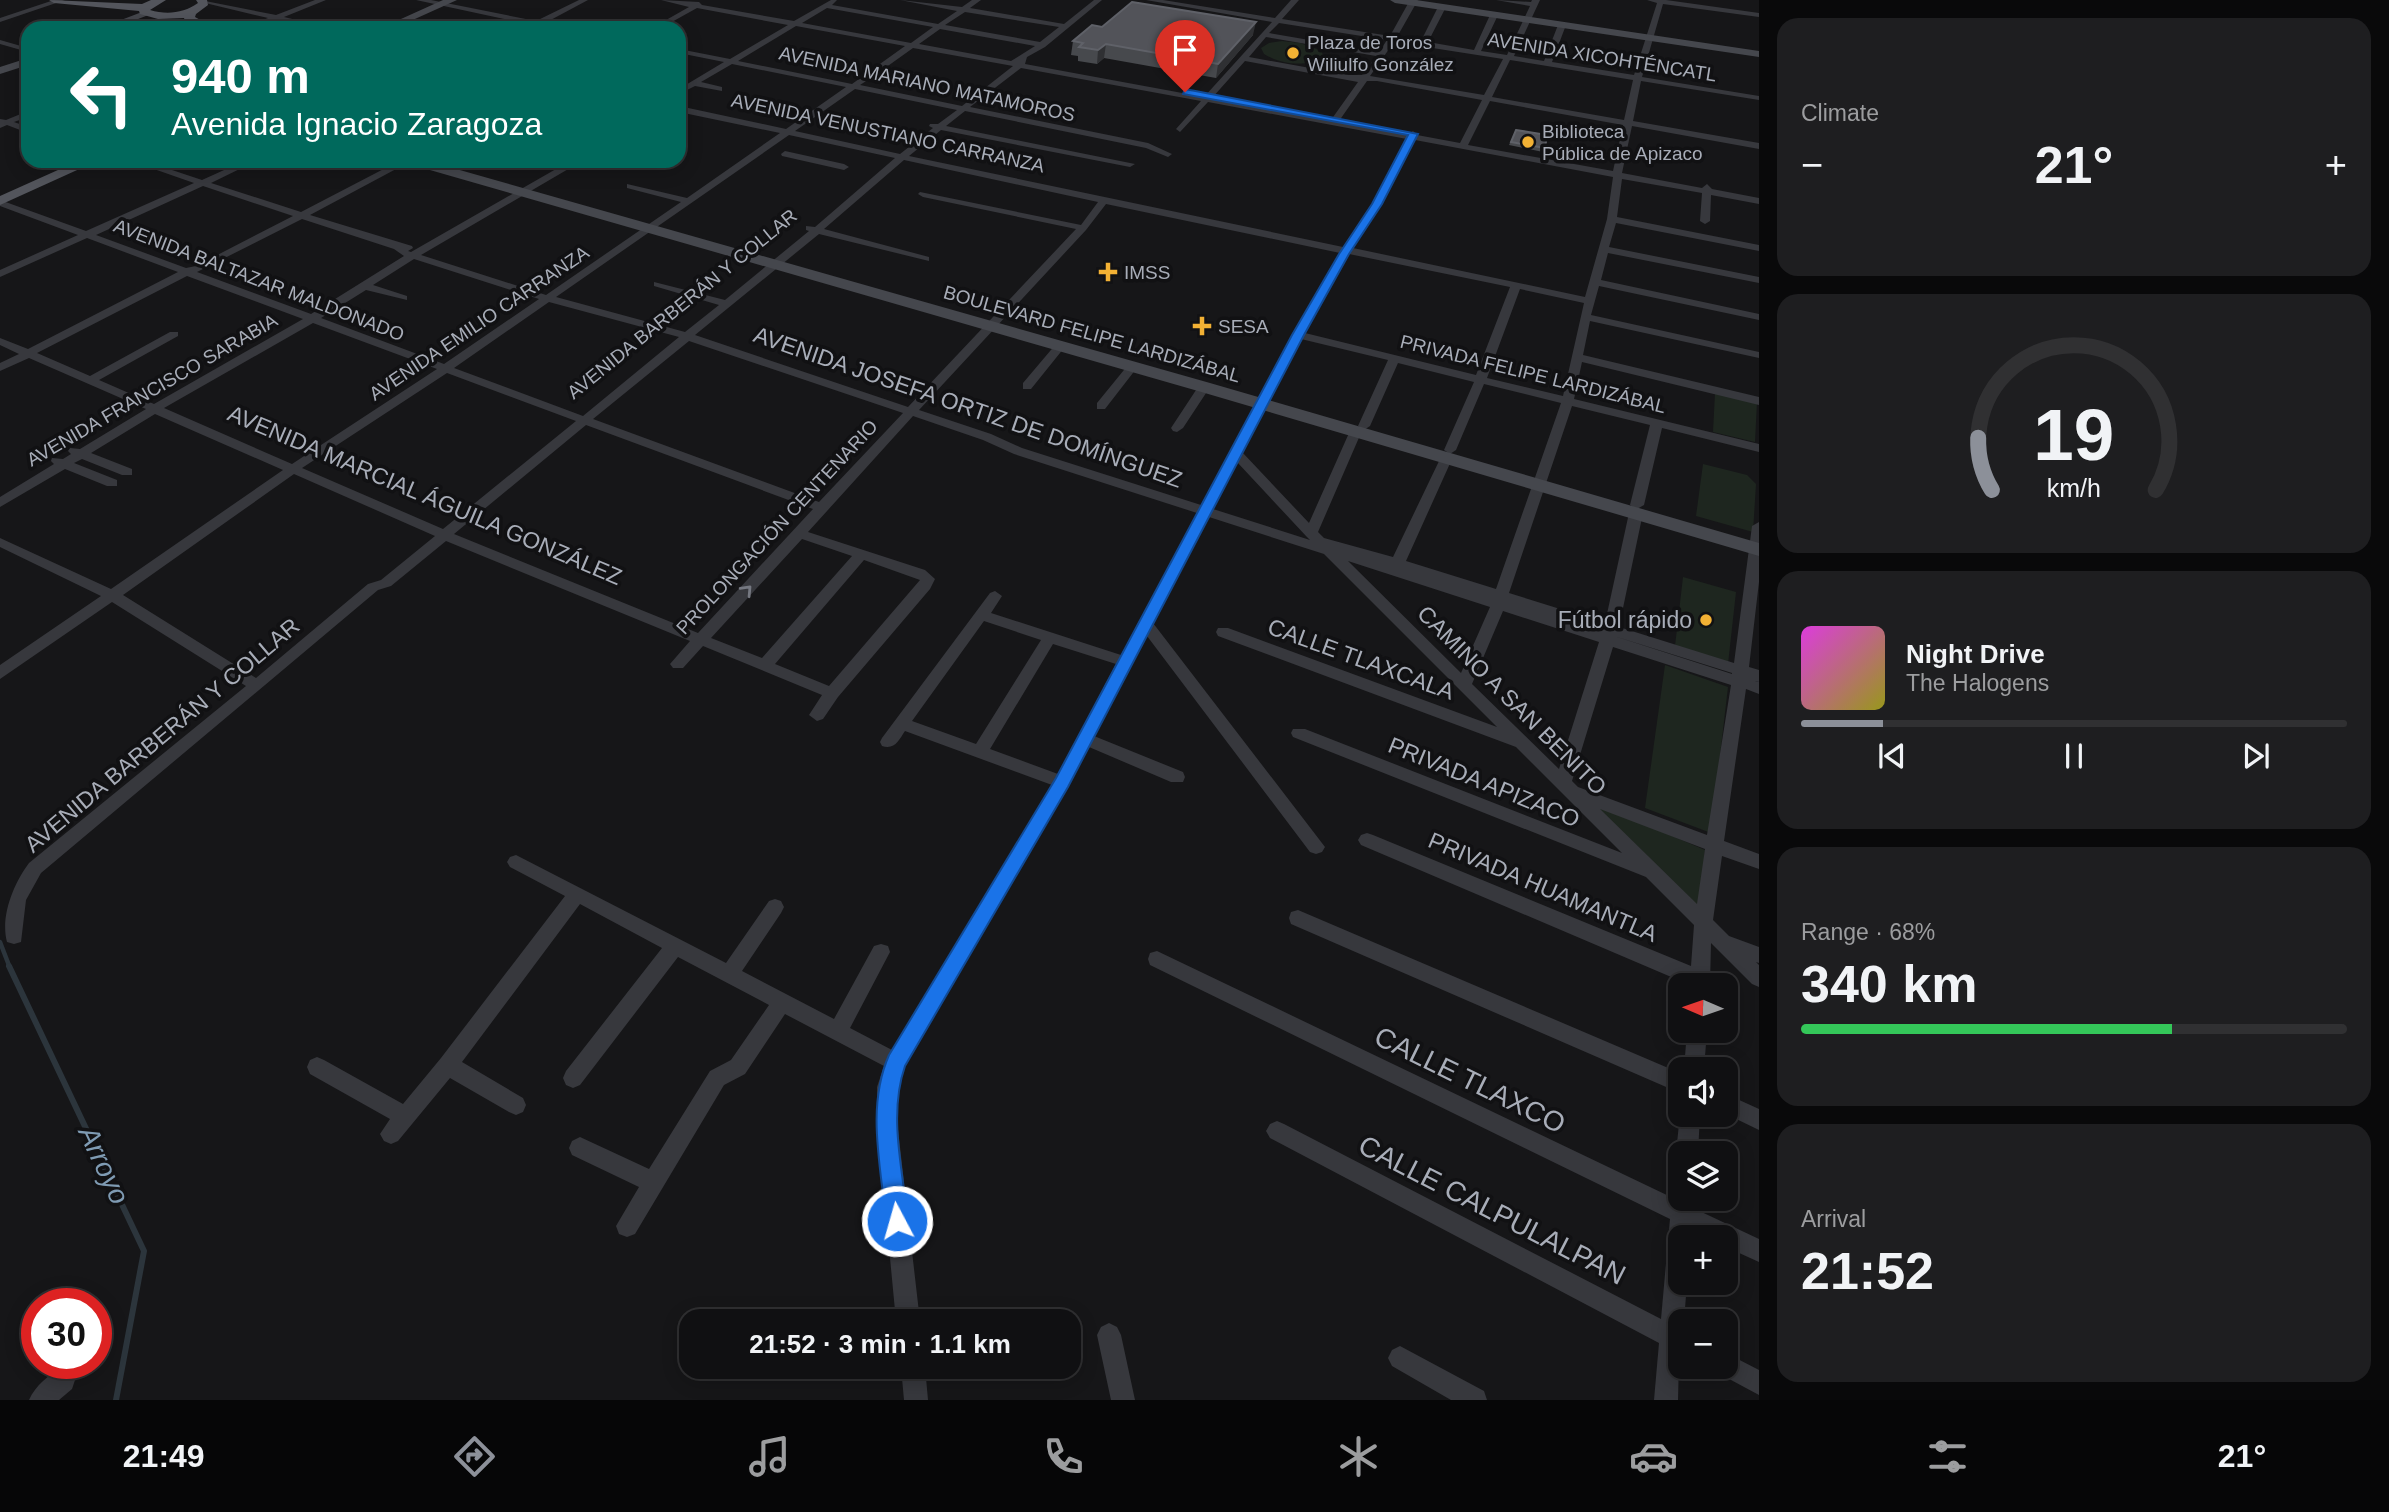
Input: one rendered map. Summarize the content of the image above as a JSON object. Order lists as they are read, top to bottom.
{
  "streets": {
    "main road": ["BOULEVARD FELIPE LARDIZÁBAL"],
    "street": [
      "AVENIDA XICOHTÉNCATL",
      "AVENIDA MARIANO MATAMOROS",
      "AVENIDA VENUSTIANO CARRANZA",
      "AVENIDA BALTAZAR MALDONADO",
      "AVENIDA BARBERÁN Y COLLAR",
      "AVENIDA EMILIO CARRANZA",
      "PRIVADA FELIPE LARDIZÁBAL",
      "AVENIDA FRANCISCO SARABIA",
      "AVENIDA JOSEFA ORTIZ DE DOMÍNGUEZ",
      "AVENIDA MARCIAL ÁGUILA GONZÁLEZ",
      "PROLONGACIÓN CENTENARIO",
      "CALLE TLAXCALA",
      "CAMINO A SAN BENITO",
      "PRIVADA APIZACO",
      "PRIVADA HUAMANTLA",
      "CALLE TLAXCO",
      "CALLE CALPULALPAN"
    ]
  },
  "crossings": [
    ["AVENIDA MARIANO MATAMOROS", "AVENIDA BARBERÁN Y COLLAR"],
    ["AVENIDA MARIANO MATAMOROS", "AVENIDA EMILIO CARRANZA"],
    ["AVENIDA VENUSTIANO CARRANZA", "AVENIDA BARBERÁN Y COLLAR"],
    ["AVENIDA VENUSTIANO CARRANZA", "AVENIDA EMILIO CARRANZA"],
    ["AVENIDA VENUSTIANO CARRANZA", "PROLONGACIÓN CENTENARIO"],
    ["AVENIDA BALTAZAR MALDONADO", "AVENIDA BARBERÁN Y COLLAR"],
    ["AVENIDA BALTAZAR MALDONADO", "AVENIDA EMILIO CARRANZA"],
    ["AVENIDA BALTAZAR MALDONADO", "AVENIDA FRANCISCO SARABIA"],
    ["AVENIDA BALTAZAR MALDONADO", "PROLONGACIÓN CENTENARIO"],
    ["AVENIDA BARBERÁN Y COLLAR", "BOULEVARD FELIPE LARDIZÁBAL"],
    ["AVENIDA BARBERÁN Y COLLAR", "AVENIDA JOSEFA ORTIZ DE DOMÍNGUEZ"],
    ["AVENIDA BARBERÁN Y COLLAR", "AVENIDA MARCIAL ÁGUILA GONZÁLEZ"],
    ["AVENIDA EMILIO CARRANZA", "BOULEVARD FELIPE LARDIZÁBAL"],
    ["AVENIDA EMILIO CARRANZA", "AVENIDA JOSEFA ORTIZ DE DOMÍNGUEZ"],
    ["AVENIDA EMILIO CARRANZA", "AVENIDA MARCIAL ÁGUILA GONZÁLEZ"],
    ["BOULEVARD FELIPE LARDIZÁBAL", "AVENIDA FRANCISCO SARABIA"],
    ["BOULEVARD FELIPE LARDIZÁBAL", "PROLONGACIÓN CENTENARIO"],
    ["AVENIDA FRANCISCO SARABIA", "AVENIDA JOSEFA ORTIZ DE DOMÍNGUEZ"],
    ["AVENIDA FRANCISCO SARABIA", "AVENIDA MARCIAL ÁGUILA GONZÁLEZ"],
    ["AVENIDA JOSEFA ORTIZ DE DOMÍNGUEZ", "PROLONGACIÓN CENTENARIO"],
    ["AVENIDA JOSEFA ORTIZ DE DOMÍNGUEZ", "CAMINO A SAN BENITO"],
    ["AVENIDA MARCIAL ÁGUILA GONZÁLEZ", "PROLONGACIÓN CENTENARIO"],
    ["CALLE TLAXCALA", "CAMINO A SAN BENITO"],
    ["CAMINO A SAN BENITO", "PRIVADA APIZACO"]
  ],
  "water": ["Arroyo"],
  "places": {
    "other": ["Plaza de Toros Wiliulfo González", "Biblioteca Pública de Apizaco", "Fútbol rápido"],
    "health": ["IMSS", "SESA"]
  },
  "north": "left",
  "page": {
    "tile": [
      "Climate",
      ["Range · 68%", "340 km"],
      ["Arrival", "21:52"]
    ],
    "turn": ["940 m", "Avenida Ignacio Zaragoza"],
    "heat": ["−", "21°", "+"],
    "song": ["Night Drive", "The Halogens"],
    "map_buttons": ["+", "−"],
    "limit": "30",
    "trip": "21:52 · 3 min · 1.1 km",
    "tabs": ["21:49", "21°"],
    "gauge": ["19", "km/h"]
  }
}
